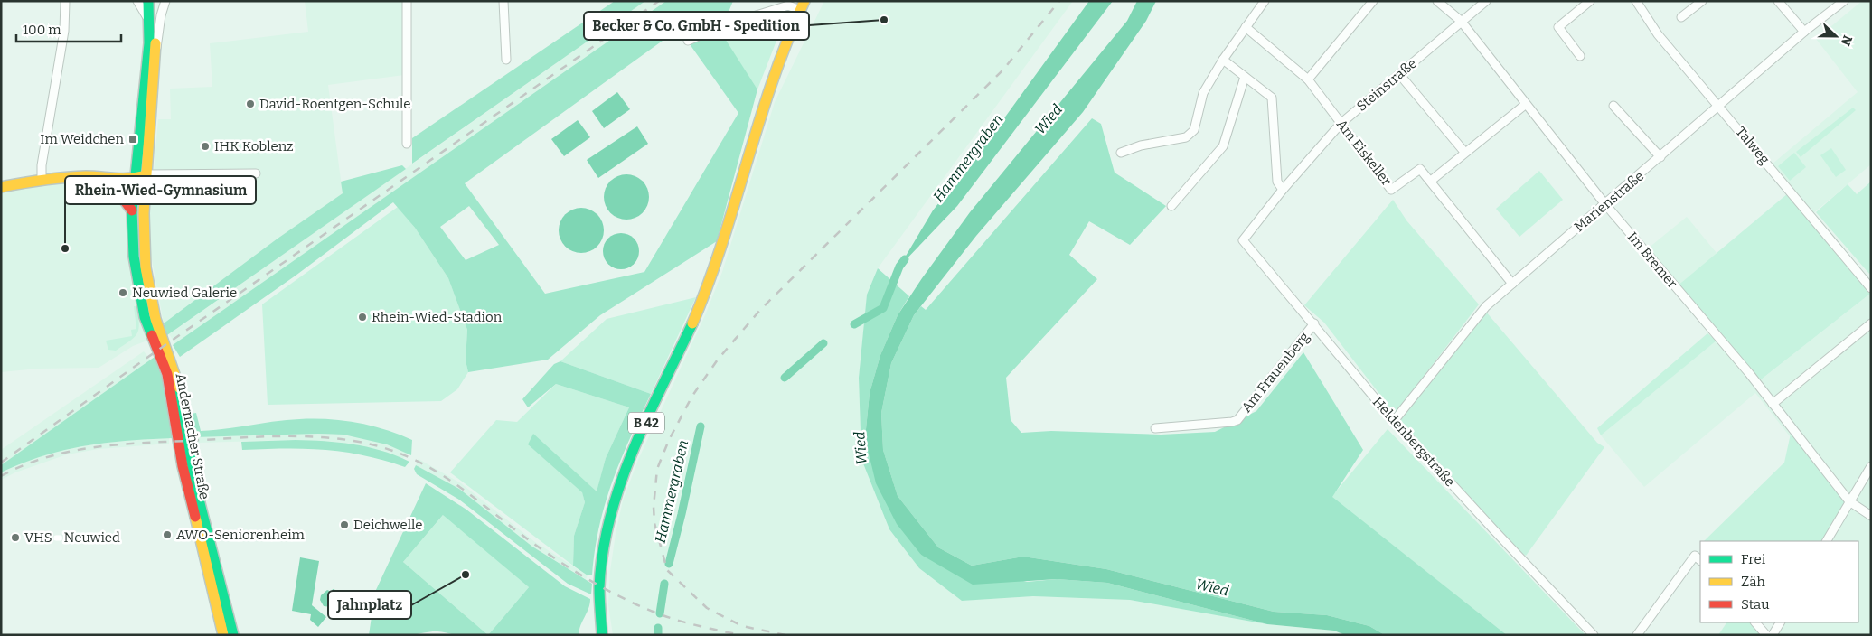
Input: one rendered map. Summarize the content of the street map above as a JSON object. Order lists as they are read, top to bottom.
{
  "streets": {
    "street": [
      "Steinstraße",
      "Talweg",
      "Am Eiskeller",
      "Marienstraße",
      "Im Bremer",
      "Am Frauenberg",
      "B 42",
      "Andernacher Straße",
      "Heldenbergstraße"
    ]
  },
  "crossings": [
    ["Steinstraße", "Am Eiskeller"],
    ["Steinstraße", "Im Bremer"],
    ["Steinstraße", "Heldenbergstraße"],
    ["Talweg", "Marienstraße"],
    ["Am Eiskeller", "Marienstraße"],
    ["Marienstraße", "Im Bremer"],
    ["Marienstraße", "Heldenbergstraße"],
    ["Am Frauenberg", "Heldenbergstraße"]
  ],
  "water": ["Wied", "Hammergraben"],
  "places": {
    "other": [
      "Becker & Co. GmbH - Spedition",
      "David-Roentgen-Schule",
      "IHK Koblenz",
      "Rhein-Wied-Gymnasium",
      "Neuwied Galerie",
      "Rhein-Wied-Stadion",
      "Deichwelle",
      "AWO-Seniorenheim",
      "VHS - Neuwied",
      "Jahnplatz"
    ],
    "transit": ["Im Weidchen"]
  },
  "legend": ["Frei", "Zäh", "Stau"],
  "scale_bar": "100 m",
  "north": "right"
}
